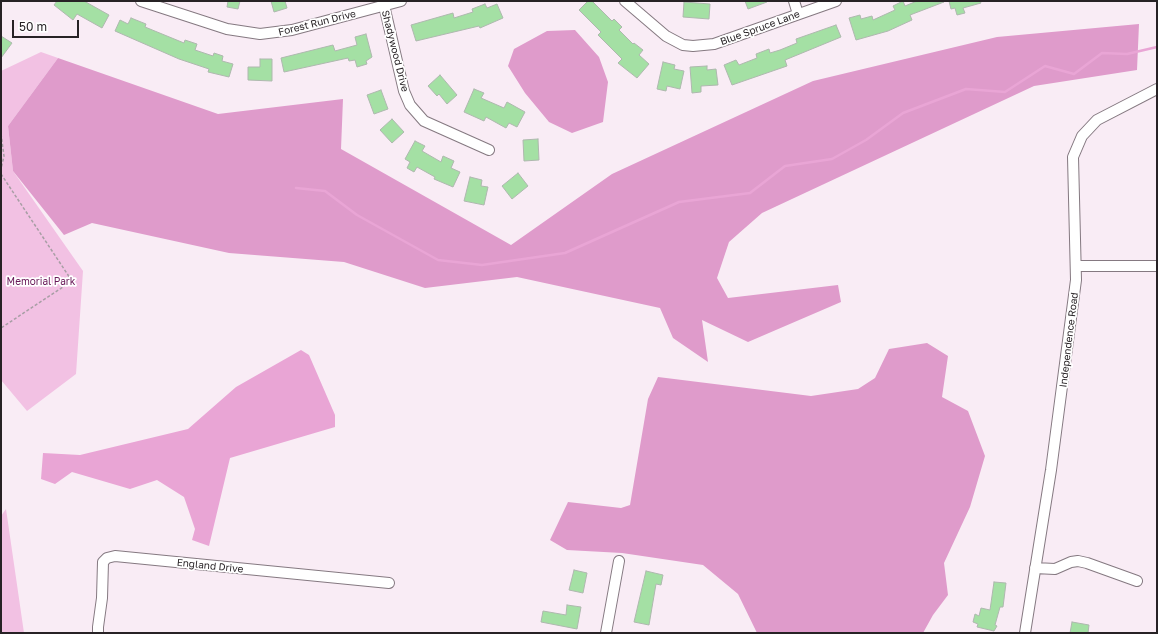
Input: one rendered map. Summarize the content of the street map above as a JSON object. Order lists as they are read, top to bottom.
{
  "streets": {
    "street": [
      "Forest Run Drive",
      "Blue Spruce Lane",
      "Shadywood Drive",
      "Independence Road",
      "England Drive"
    ]
  },
  "crossings": [
    ["Forest Run Drive", "Shadywood Drive"]
  ],
  "parks": ["Memorial Park"],
  "scale_bar": "50 m"
}
